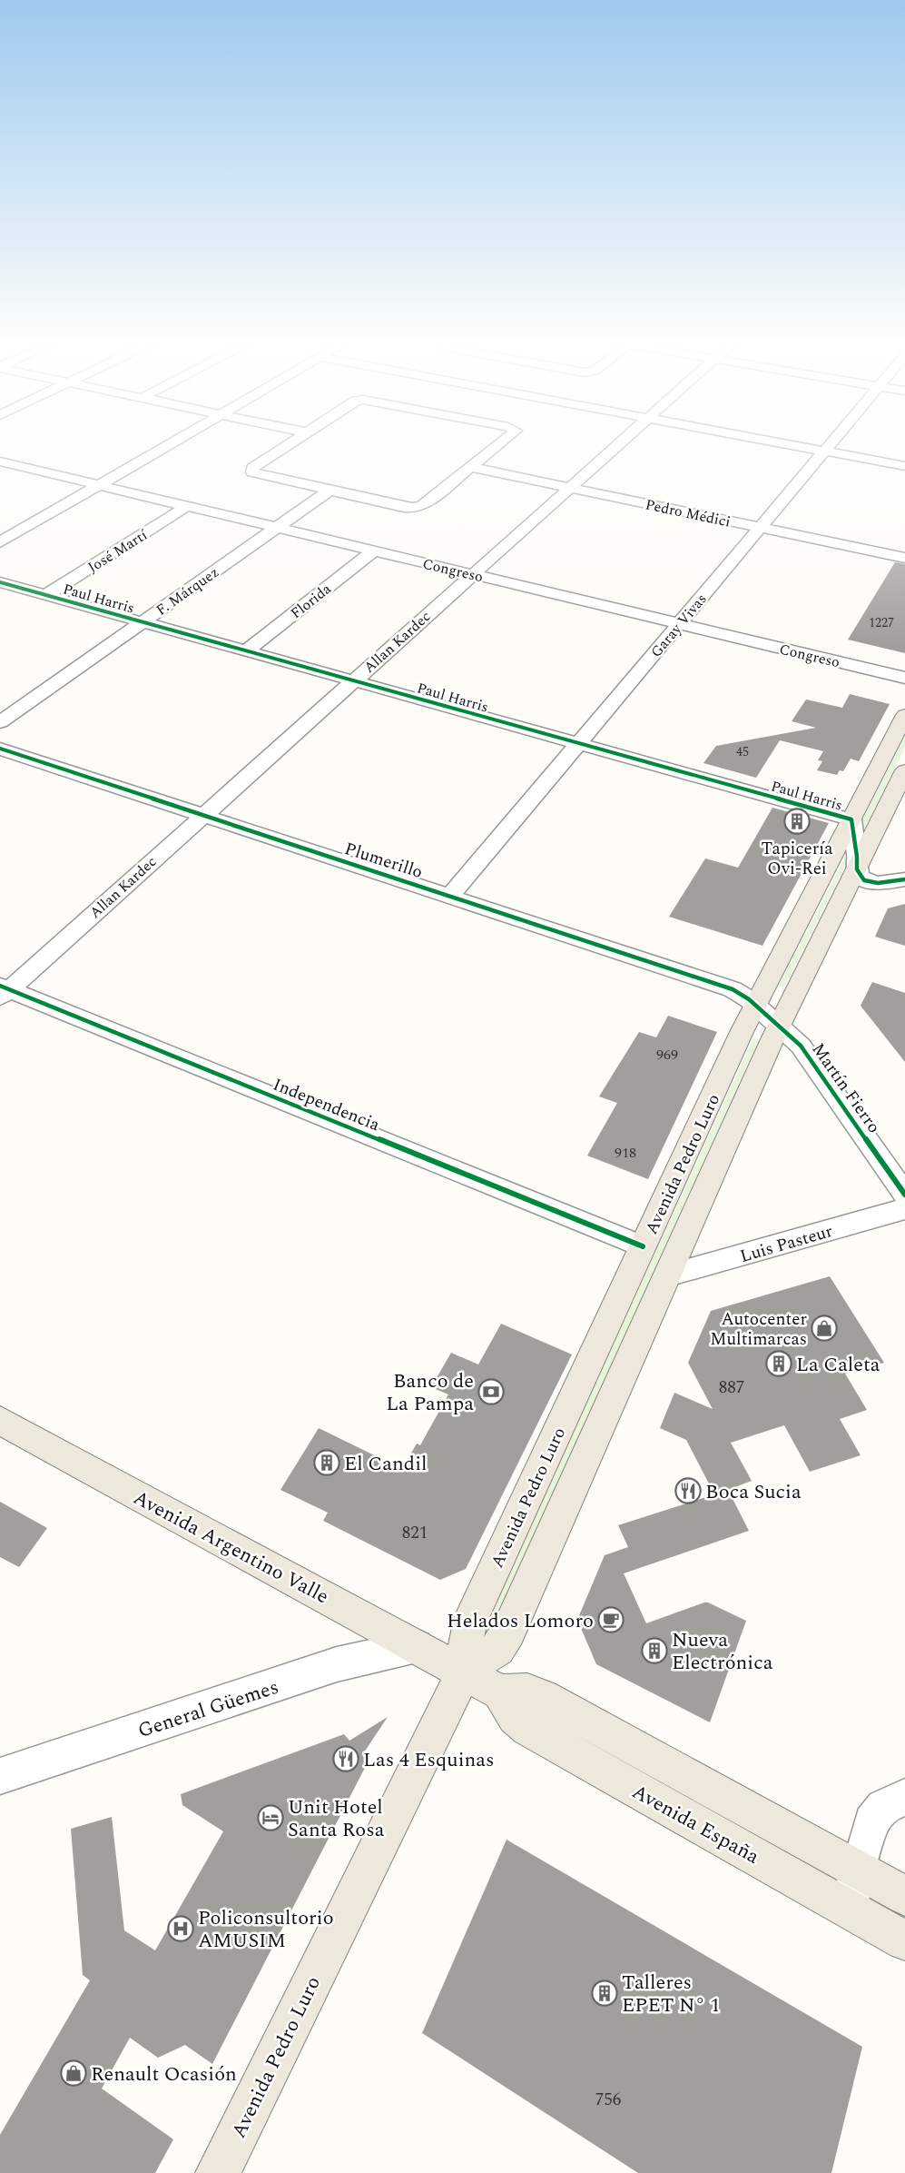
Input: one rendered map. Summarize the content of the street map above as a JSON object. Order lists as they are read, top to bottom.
{
  "streets": {
    "main road": ["Avenida Pedro Luro", "Avenida Argentino Valle", "Avenida España"],
    "street": [
      "Pedro Médici",
      "José Martí",
      "Congreso",
      "F. Márquez",
      "Paul Harris",
      "Florida",
      "Garay Vivas",
      "Allan Kardec",
      "Plumerillo",
      "Martín Fierro",
      "Independencia",
      "Luis Pasteur",
      "General Güemes"
    ]
  },
  "crossings": [
    ["Pedro Médici", "Garay Vivas"],
    ["Pedro Médici", "Allan Kardec"],
    ["José Martí", "Congreso"],
    ["José Martí", "Paul Harris"],
    ["Congreso", "F. Márquez"],
    ["Congreso", "Florida"],
    ["Congreso", "Garay Vivas"],
    ["Congreso", "Allan Kardec"],
    ["F. Márquez", "Paul Harris"],
    ["Paul Harris", "Florida"],
    ["Paul Harris", "Garay Vivas"],
    ["Paul Harris", "Allan Kardec"],
    ["Paul Harris", "Avenida Pedro Luro"],
    ["Garay Vivas", "Plumerillo"],
    ["Allan Kardec", "Plumerillo"],
    ["Allan Kardec", "Independencia"],
    ["Plumerillo", "Martín Fierro"],
    ["Plumerillo", "Avenida Pedro Luro"],
    ["Martín Fierro", "Avenida Pedro Luro"],
    ["Independencia", "Avenida Pedro Luro"],
    ["Avenida Pedro Luro", "Luis Pasteur"],
    ["Avenida Pedro Luro", "Avenida Argentino Valle"],
    ["Avenida Pedro Luro", "Avenida España"],
    ["Avenida Argentino Valle", "General Güemes"],
    ["Avenida Argentino Valle", "Avenida España"]
  ],
  "places": {
    "building": [
      "Tapicería Ovi-Rei",
      "La Caleta",
      "El Candil",
      "Nueva Electrónica",
      "Talleres EPET N° 1"
    ],
    "shop": ["Autocenter Multimarcas", "Renault Ocasión"],
    "bank": ["Banco de La Pampa"],
    "restaurant": ["Boca Sucia", "Las 4 Esquinas"],
    "cafe": ["Helados Lomoro"],
    "hotel": ["Unit Hotel Santa Rosa"],
    "hospital": ["Policonsultorio AMUSIM"]
  },
  "house_numbers": [
    "1227",
    "45",
    "969",
    "918",
    "887",
    "821",
    "756"
  ]
}
